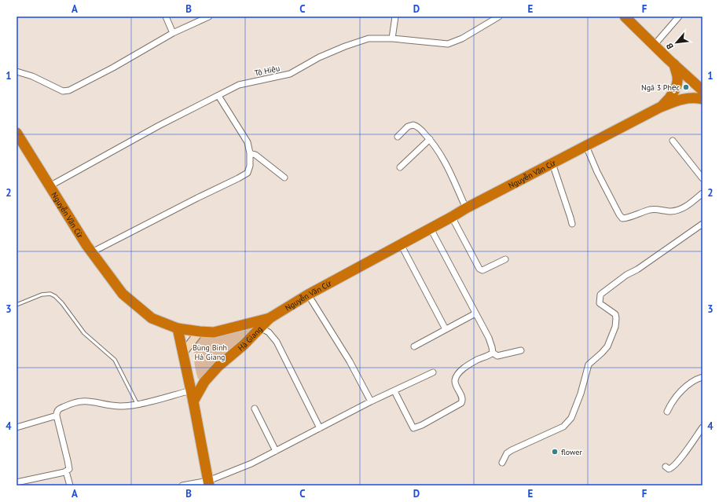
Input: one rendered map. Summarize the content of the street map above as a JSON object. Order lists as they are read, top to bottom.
{
  "streets": {
    "highway": ["Nguyễn Văn Cừ", "Hà Giang"],
    "street": ["Tô Hiệu"]
  },
  "crossings": [
    ["Tô Hiệu", "Nguyễn Văn Cừ"],
    ["Nguyễn Văn Cừ", "Hà Giang"]
  ],
  "parks": ["Bùng Binh Hà Giang"],
  "places": ["Ngã 3 Phẹc", "flower"],
  "north": "bottom left",
  "grid": {
    "columns": [
      "A",
      "B",
      "C",
      "D",
      "E",
      "F"
    ],
    "rows": [
      "1",
      "2",
      "3",
      "4"
    ]
  }
}
